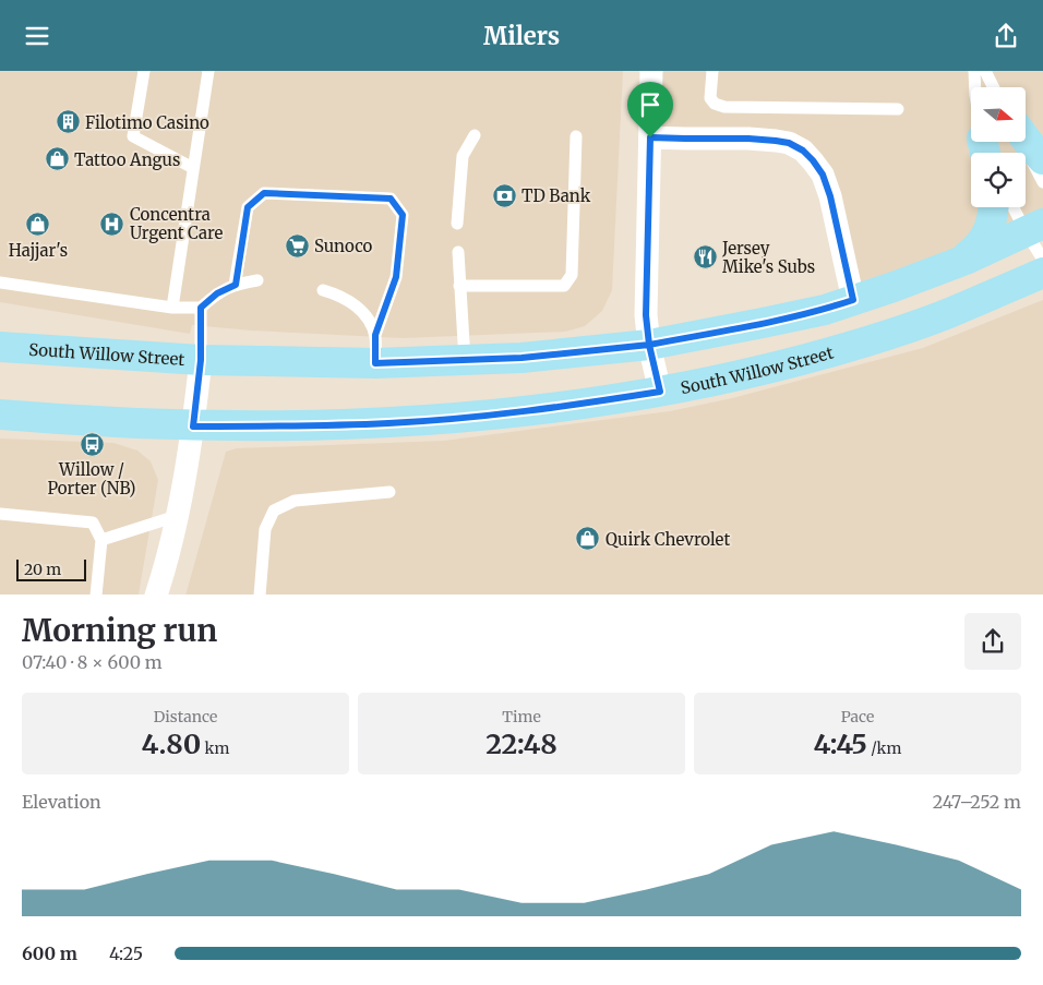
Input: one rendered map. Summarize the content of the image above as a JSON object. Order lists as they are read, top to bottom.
{
  "streets": {
    "main road": ["South Willow Street"]
  },
  "places": {
    "building": ["Filotimo Casino"],
    "shop": ["Tattoo Angus", "Hajjar's", "Quirk Chevrolet"],
    "bank": ["TD Bank"],
    "hospital": ["Concentra Urgent Care"],
    "supermarket": ["Sunoco"],
    "restaurant": ["Jersey Mike's Subs"],
    "bus stop": ["Willow / Porter (NB)"]
  },
  "scale_bar": "20 m",
  "north": "right",
  "page": {
    "header": "Milers",
    "scale": "20 m",
    "heading": ["Morning run", "07:40 · 8 × 600 m"],
    "stats": [
      ["Distance", "4.80 km"],
      ["Time", "22:48"],
      ["Pace", "4:45 /km"]
    ],
    "chart": ["Elevation", "247–252 m"],
    "list": [
      {
        "name": "600 m",
        "note": "4:25"
      }
    ]
  }
}
